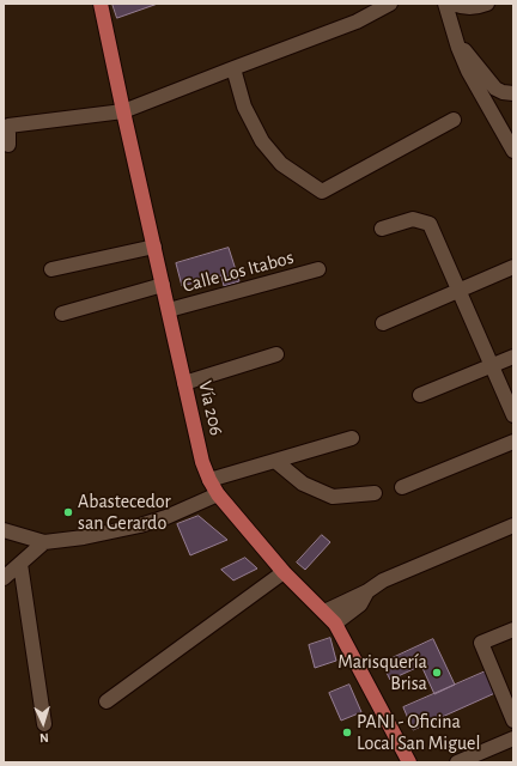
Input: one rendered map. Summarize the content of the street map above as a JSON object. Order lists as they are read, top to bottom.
{
  "streets": {
    "main road": ["Vía 206"],
    "street": ["Calle Los Itabos"]
  },
  "crossings": [
    ["Calle Los Itabos", "Vía 206"]
  ],
  "places": ["Abastecedor san Gerardo", "Marisquería Brisa", "PANI - Oficina Local San Miguel"],
  "north": "bottom"
}
